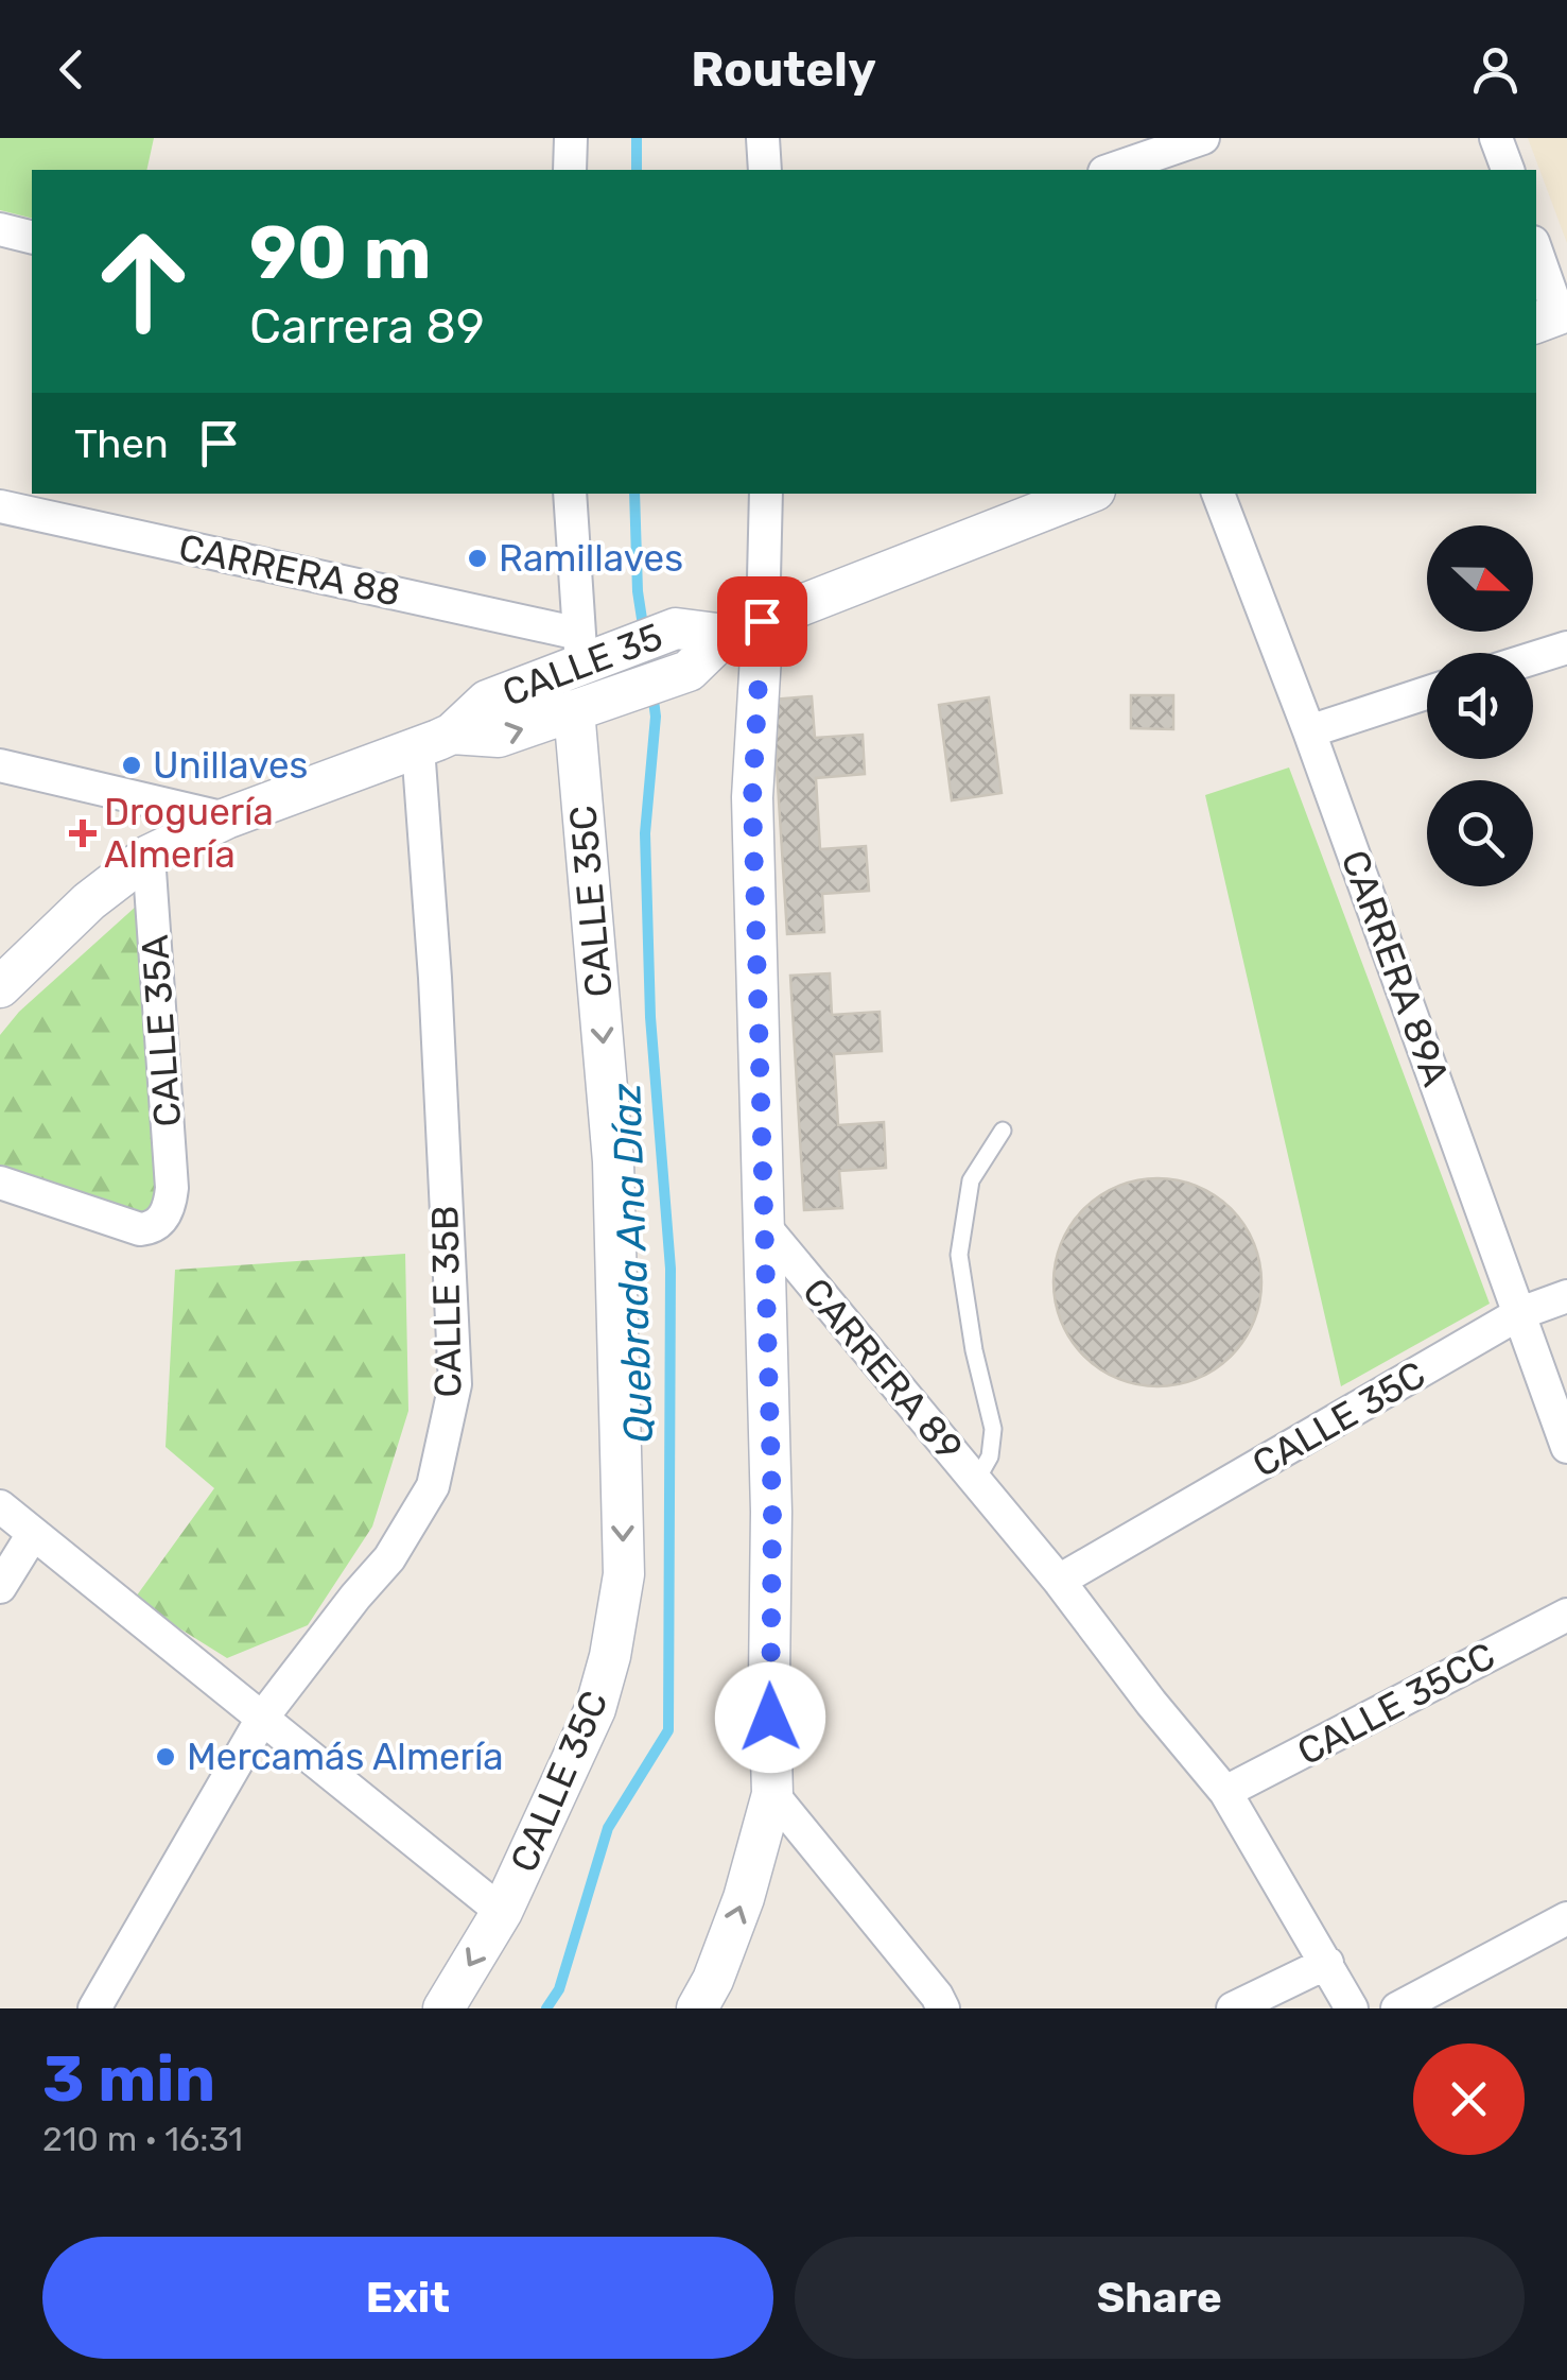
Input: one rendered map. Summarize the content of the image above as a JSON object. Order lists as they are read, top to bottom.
{
  "streets": {
    "street": [
      "CARRERA 88",
      "CALLE 35",
      "CALLE 35C",
      "CARRERA 89A",
      "CALLE 35A",
      "CALLE 35B",
      "CARRERA 89",
      "CALLE 35CC"
    ]
  },
  "crossings": [
    ["CARRERA 88", "CALLE 35"],
    ["CALLE 35", "CALLE 35C"],
    ["CALLE 35", "CALLE 35A"],
    ["CALLE 35", "CALLE 35B"],
    ["CALLE 35C", "CARRERA 89A"],
    ["CALLE 35C", "CARRERA 89"],
    ["CARRERA 89", "CALLE 35CC"]
  ],
  "water": ["Quebrada Ana Díaz"],
  "places": {
    "other": ["Ramillaves", "Unillaves", "Mercamás Almería"],
    "health": ["Droguería Almería"]
  },
  "north": "right",
  "page": {
    "header": "Routely",
    "turn": ["90 m", "Carrera 89"],
    "then": "Then",
    "heading": ["3 min", "210 m · 16:31"],
    "buttons": ["Exit", "Share"]
  }
}
